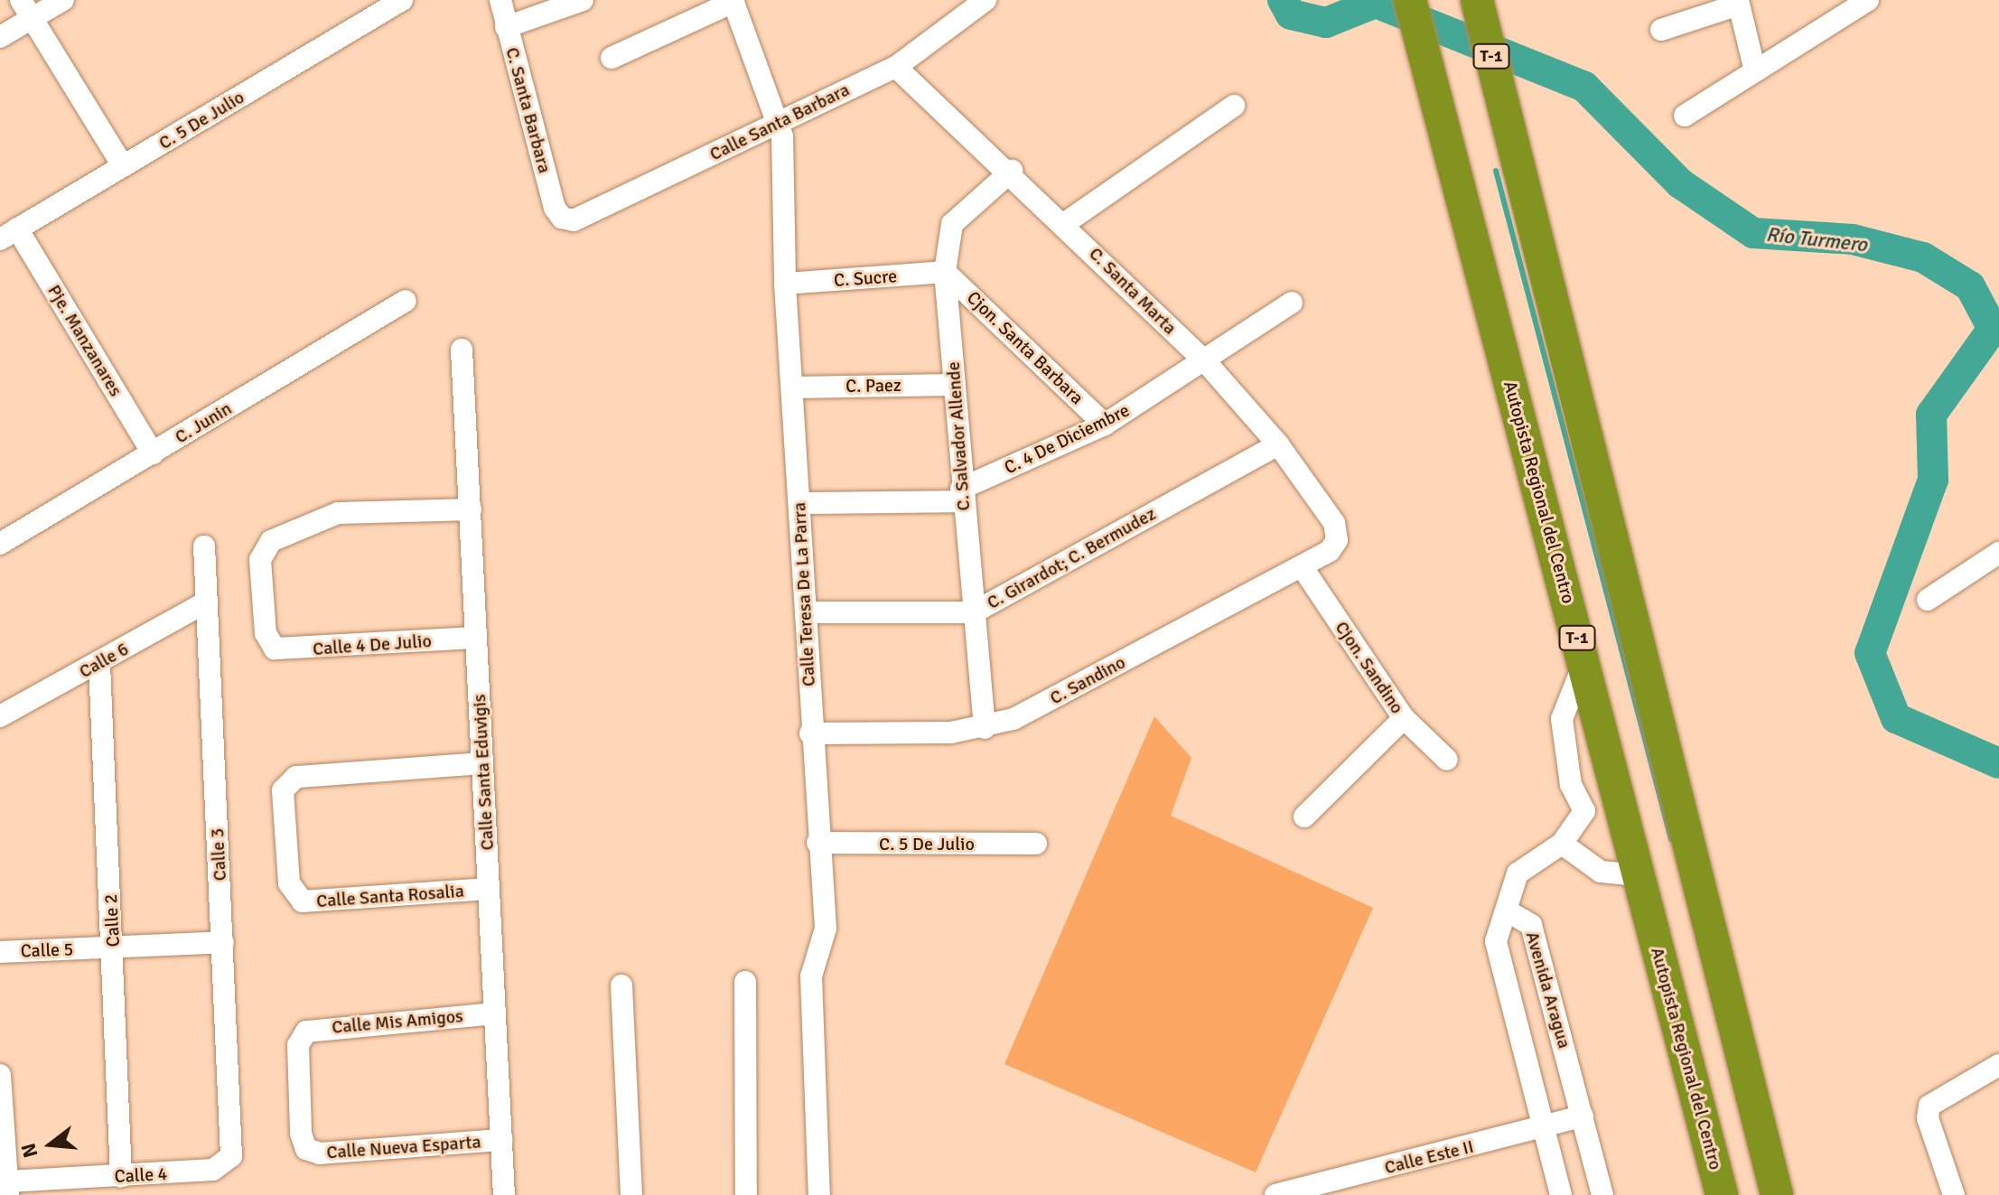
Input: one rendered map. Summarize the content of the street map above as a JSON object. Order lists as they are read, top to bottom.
{
  "streets": {
    "highway": ["T-1", "Autopista Regional del Centro"],
    "street": [
      "C. Santa Barbara",
      "C. 5 De Julio",
      "Calle Santa Barbara",
      "C. Sucre",
      "C. Santa Marta",
      "Pje. Manzanares",
      "Cjon. Santa Barbara",
      "C. Paez",
      "C. Junin",
      "C. Salvador Allende",
      "C. 4 De Diciembre",
      "C. Girardot; C. Bermudez",
      "Calle Teresa De La Parra",
      "Calle 4 De Julio",
      "Calle 6",
      "Cjon. Sandino",
      "C. Sandino",
      "Calle Santa Eduvigis",
      "Calle 3",
      "Calle Santa Rosalia",
      "Calle 2",
      "Calle 5",
      "Avenida Aragua",
      "Calle Mis Amigos",
      "Calle Nueva Esparta",
      "Calle Este II",
      "Calle 4"
    ]
  },
  "crossings": [
    ["C. Santa Barbara", "Calle Santa Barbara"],
    ["C. 5 De Julio", "Pje. Manzanares"],
    ["C. 5 De Julio", "Calle Teresa De La Parra"],
    ["Calle Santa Barbara", "C. Santa Marta"],
    ["Calle Santa Barbara", "Calle Teresa De La Parra"],
    ["C. Sucre", "Cjon. Santa Barbara"],
    ["C. Sucre", "C. Salvador Allende"],
    ["C. Sucre", "Calle Teresa De La Parra"],
    ["C. Santa Marta", "C. Salvador Allende"],
    ["C. Santa Marta", "C. 4 De Diciembre"],
    ["C. Santa Marta", "C. Girardot; C. Bermudez"],
    ["C. Santa Marta", "C. Sandino"],
    ["Pje. Manzanares", "C. Junin"],
    ["Cjon. Santa Barbara", "C. Salvador Allende"],
    ["Cjon. Santa Barbara", "C. 4 De Diciembre"],
    ["C. Paez", "C. Salvador Allende"],
    ["C. Paez", "Calle Teresa De La Parra"],
    ["C. Salvador Allende", "C. 4 De Diciembre"],
    ["C. Salvador Allende", "C. Girardot; C. Bermudez"],
    ["C. Salvador Allende", "C. Sandino"],
    ["C. 4 De Diciembre", "Calle Teresa De La Parra"],
    ["C. Girardot; C. Bermudez", "Calle Teresa De La Parra"],
    ["Calle Teresa De La Parra", "C. Sandino"],
    ["Calle 4 De Julio", "Calle Santa Eduvigis"],
    ["Calle 6", "Calle 3"],
    ["Calle 6", "Calle 2"],
    ["Cjon. Sandino", "C. Sandino"],
    ["Calle Santa Eduvigis", "Calle Santa Rosalia"],
    ["Calle Santa Eduvigis", "Calle Mis Amigos"],
    ["Calle Santa Eduvigis", "Calle Nueva Esparta"],
    ["Calle 3", "Calle 5"],
    ["Calle 3", "Calle 4"],
    ["Calle 2", "Calle 5"],
    ["Calle 2", "Calle 4"],
    ["Avenida Aragua", "Calle Este II"],
    ["Calle Mis Amigos", "Calle Nueva Esparta"]
  ],
  "water": ["Río Turmero"],
  "north": "left"
}
